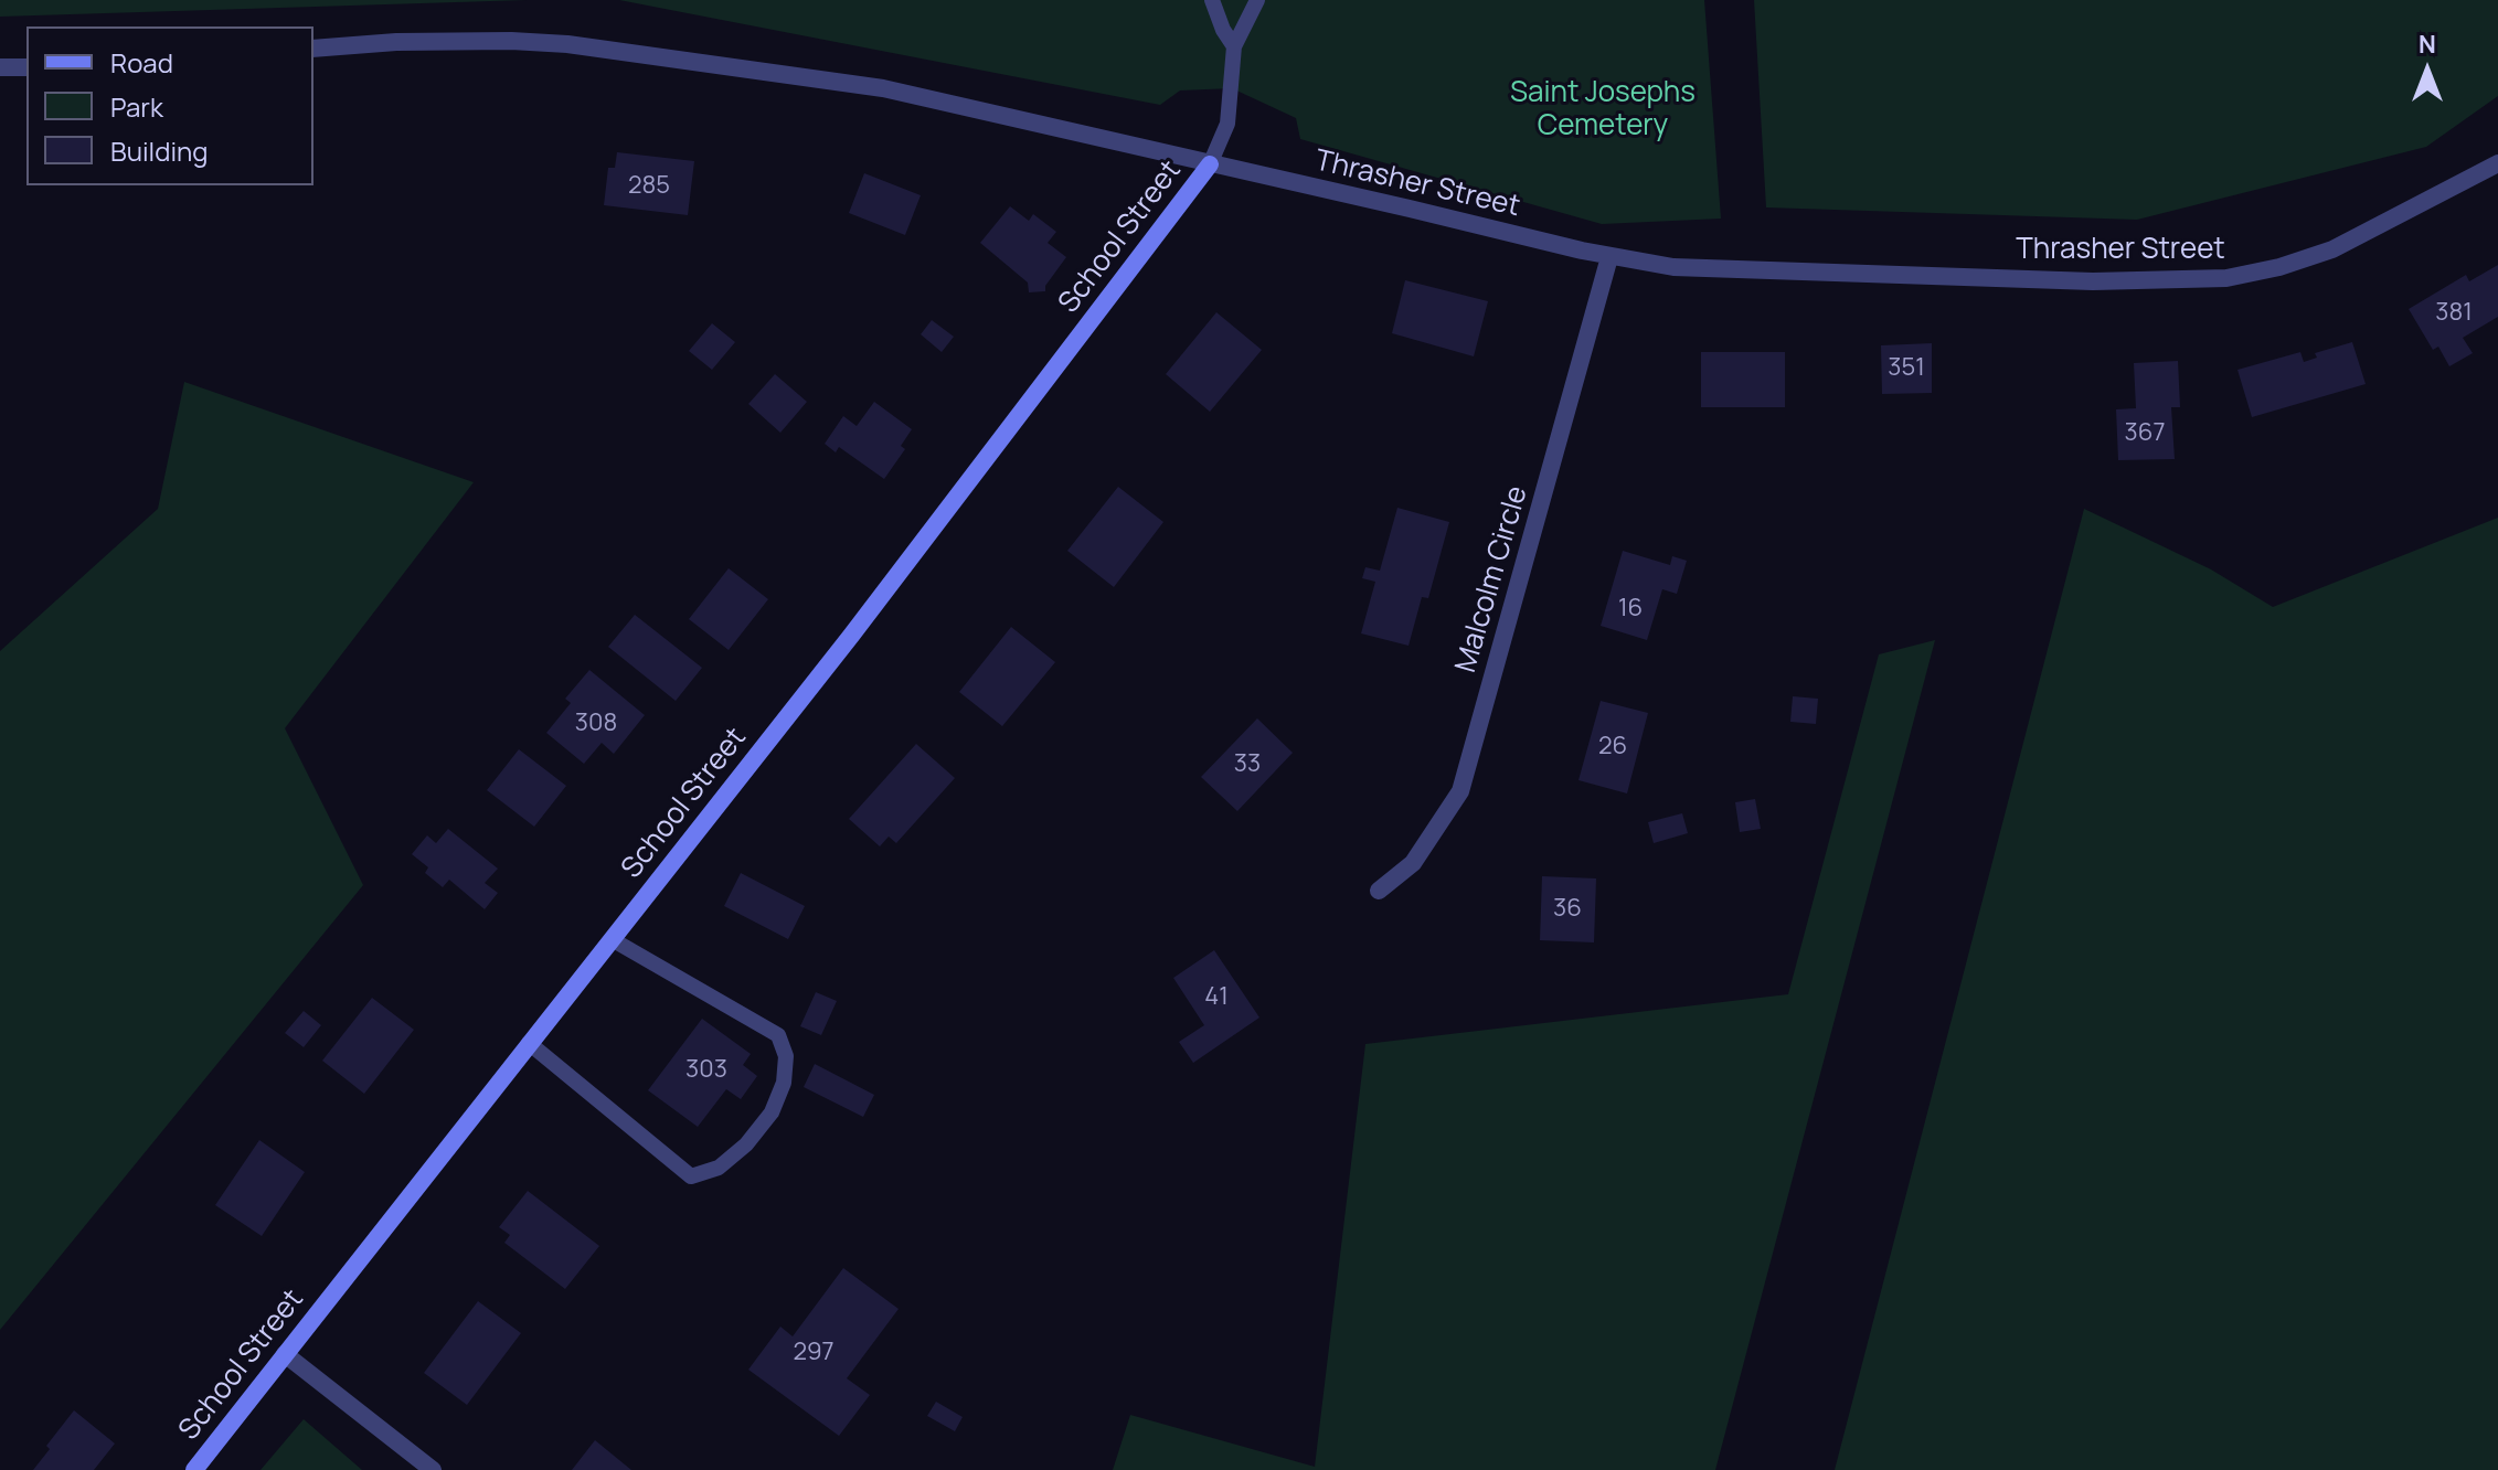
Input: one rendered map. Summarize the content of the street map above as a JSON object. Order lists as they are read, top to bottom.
{
  "streets": {
    "street": ["Thrasher Street", "School Street", "Malcolm Circle"]
  },
  "crossings": [
    ["Thrasher Street", "School Street"],
    ["Thrasher Street", "Malcolm Circle"]
  ],
  "parks": ["Saint Josephs Cemetery"],
  "house_numbers": [
    "285",
    "381",
    "351",
    "367",
    "16",
    "308",
    "26",
    "33",
    "36",
    "41",
    "303",
    "297"
  ],
  "legend": ["Road", "Park", "Building"],
  "north": "top"
}
